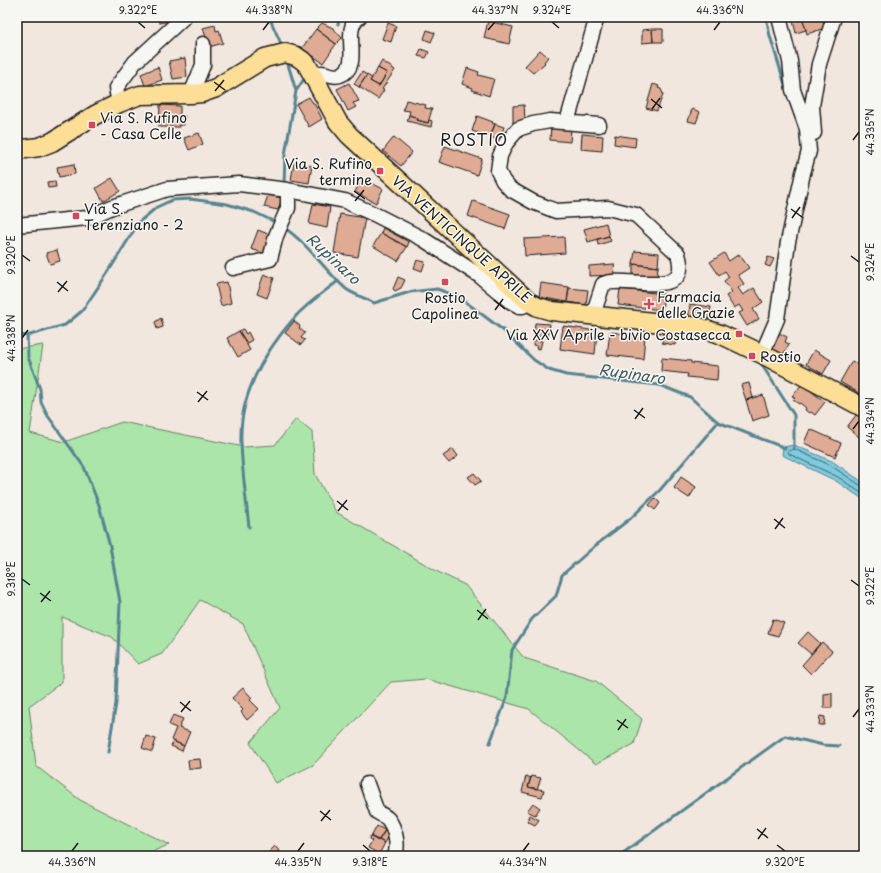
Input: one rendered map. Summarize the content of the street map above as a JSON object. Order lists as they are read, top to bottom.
{
  "streets": {
    "main road": ["VIA VENTICINQUE APRILE"]
  },
  "districts": ["ROSTIO"],
  "water": ["Rupinaro"],
  "places": {
    "transit": [
      "Via S. Rufino - Casa Celle",
      "Via S. Rufino termine",
      "Via S. Terenziano - 2",
      "Rostio Capolinea",
      "Via XXV Aprile - bivio Costasecca",
      "Rostio"
    ],
    "health": ["Farmacia delle Grazie"]
  },
  "coordinates": [
    "9.322°E",
    "44.338°N",
    "44.337°N",
    "9.324°E",
    "44.336°N",
    "44.335°N",
    "9.320°E",
    "44.334°N",
    "9.318°E",
    "44.333°N"
  ]
}
